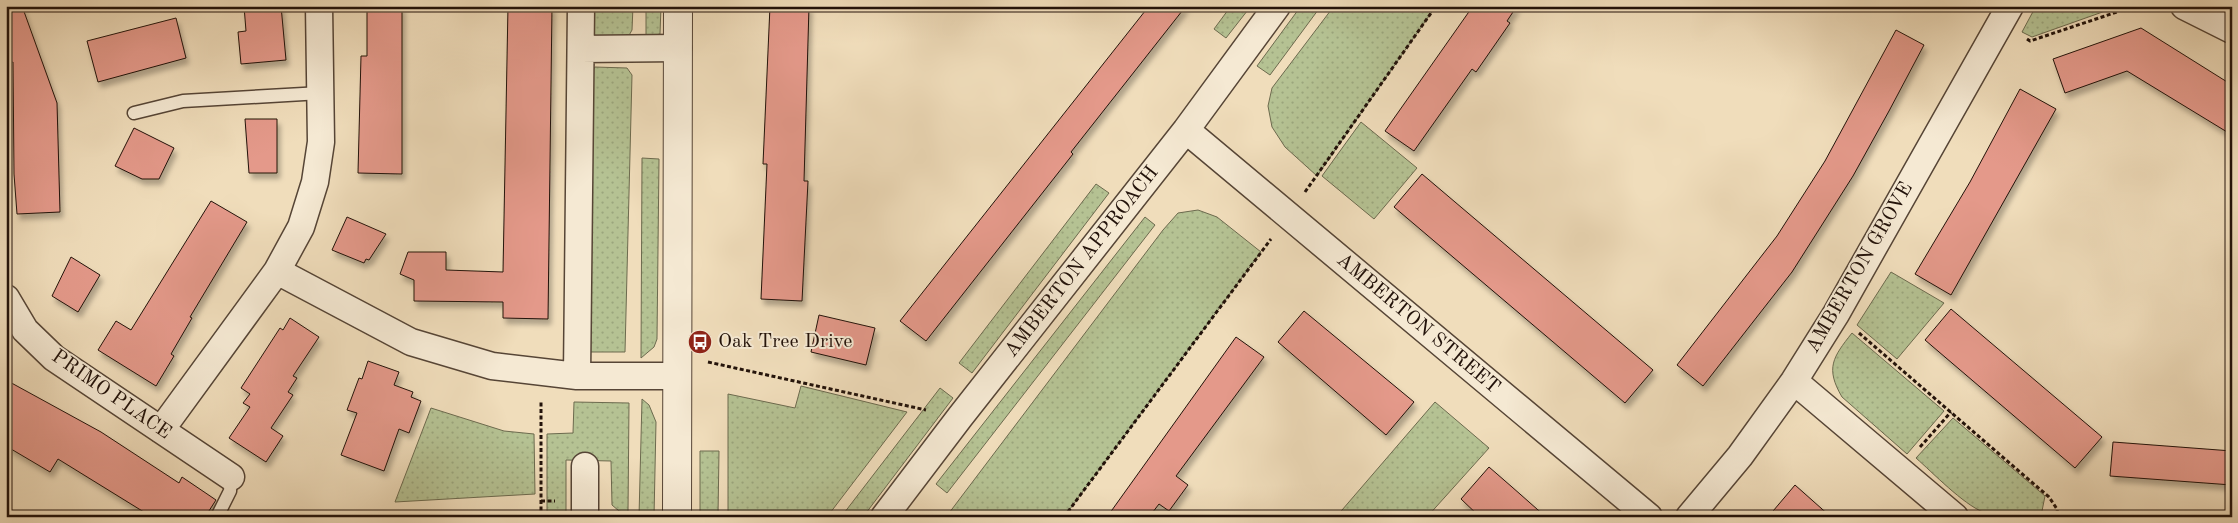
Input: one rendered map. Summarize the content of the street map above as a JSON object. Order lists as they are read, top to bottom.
{
  "streets": {
    "street": [
      "AMBERTON APPROACH",
      "AMBERTON GROVE",
      "AMBERTON STREET",
      "PRIMO PLACE"
    ]
  },
  "crossings": [
    ["AMBERTON APPROACH", "AMBERTON STREET"]
  ],
  "places": {
    "bus stop": ["Oak Tree Drive"]
  }
}
